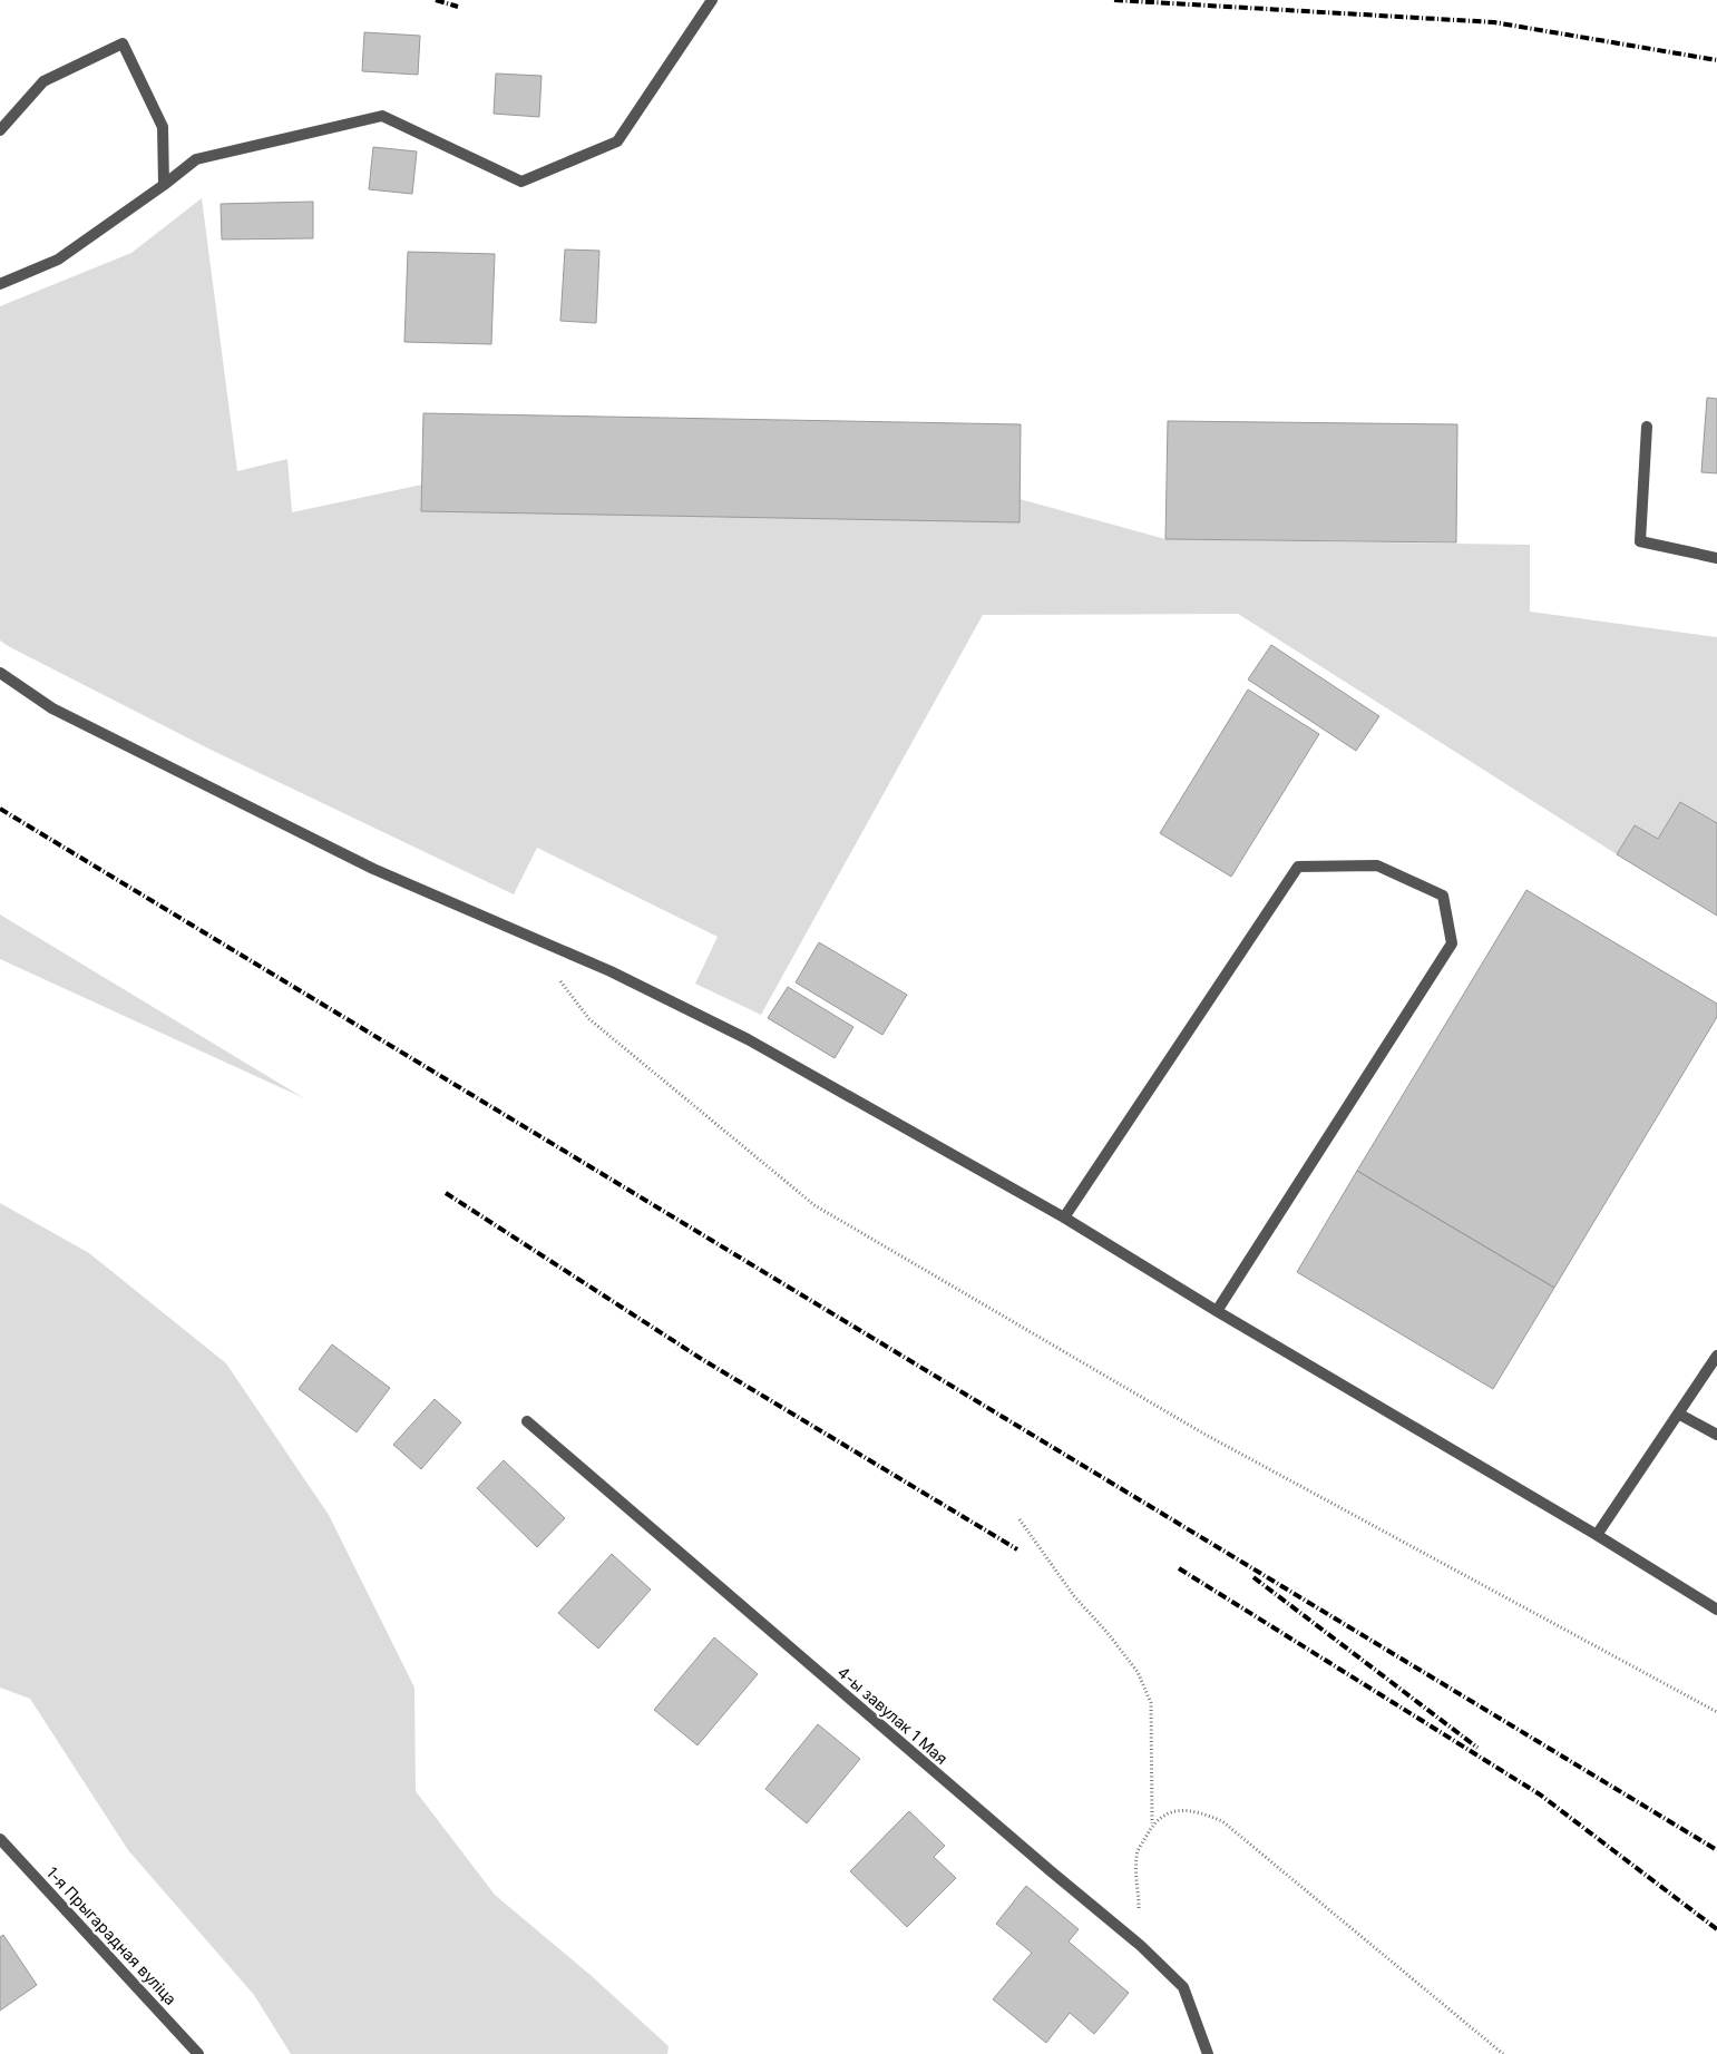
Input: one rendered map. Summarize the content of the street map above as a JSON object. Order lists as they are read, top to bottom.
{
  "streets": {
    "street": ["4-ы завулак 1 Мая", "1-я Прыгарадная вуліца"]
  }
}
